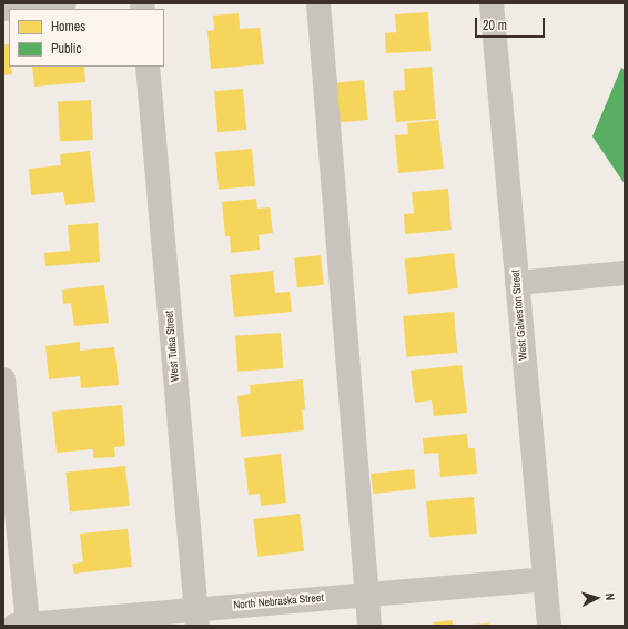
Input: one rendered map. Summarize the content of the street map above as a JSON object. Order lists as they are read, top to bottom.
{
  "streets": {
    "street": ["West Galveston Street", "West Tulsa Street", "North Nebraska Street"]
  },
  "crossings": [
    ["West Galveston Street", "North Nebraska Street"],
    ["West Tulsa Street", "North Nebraska Street"]
  ],
  "legend": ["Homes", "Public"],
  "scale_bar": "20 m",
  "north": "right"
}
